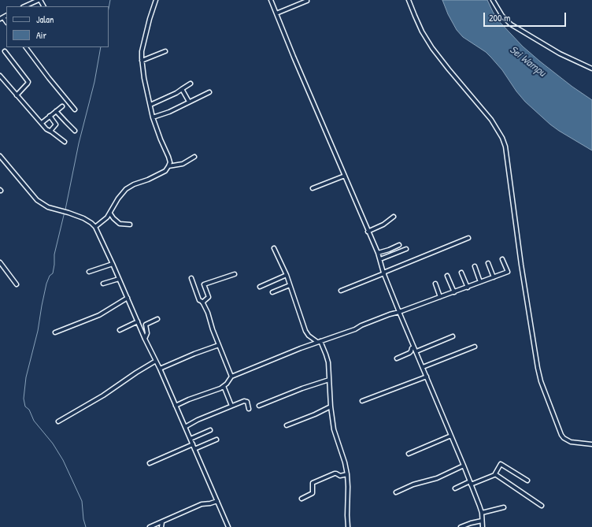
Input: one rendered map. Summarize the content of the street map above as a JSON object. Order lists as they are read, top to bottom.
{
  "water": ["Sei Wampu"],
  "legend": ["Jalan", "Air"],
  "scale_bar": "200 m"
}
